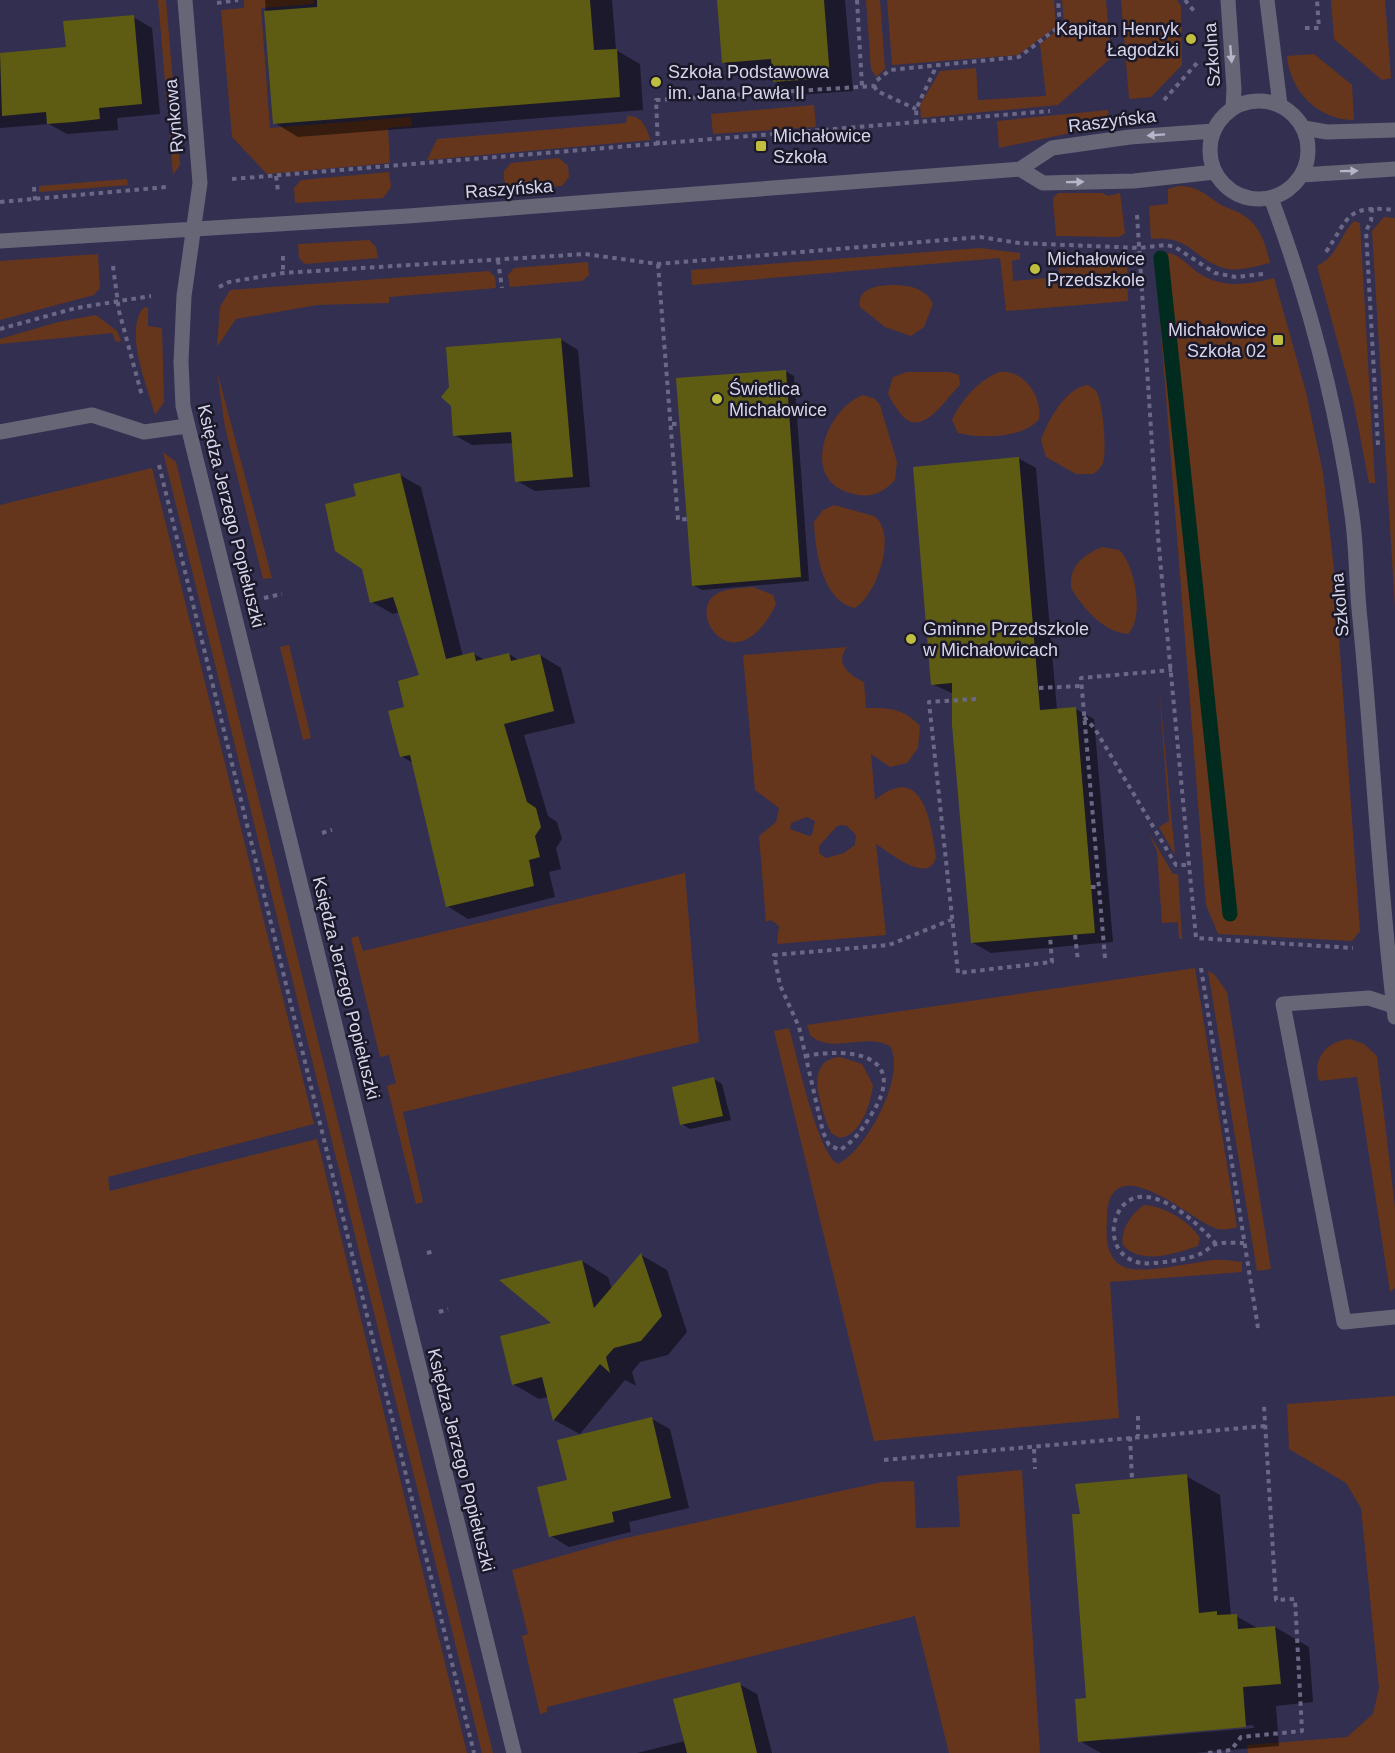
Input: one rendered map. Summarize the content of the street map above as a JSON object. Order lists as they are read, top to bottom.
{
  "streets": {
    "street": [
      "Szkolna",
      "Rynkowa",
      "Raszyńska",
      "Księdza Jerzego Popiełuszki"
    ]
  },
  "crossings": [
    ["Szkolna", "Raszyńska"],
    ["Rynkowa", "Raszyńska"],
    ["Rynkowa", "Księdza Jerzego Popiełuszki"],
    ["Raszyńska", "Księdza Jerzego Popiełuszki"]
  ],
  "places": {
    "other": [
      "Kapitan Henryk Łagodzki",
      "Szkoła Podstawowa im. Jana Pawła II",
      "Michałowice Przedszkole",
      "Świetlica Michałowice",
      "Gminne Przedszkole w Michałowicach"
    ],
    "transit": ["Michałowice Szkoła", "Michałowice Szkoła 02"]
  }
}
